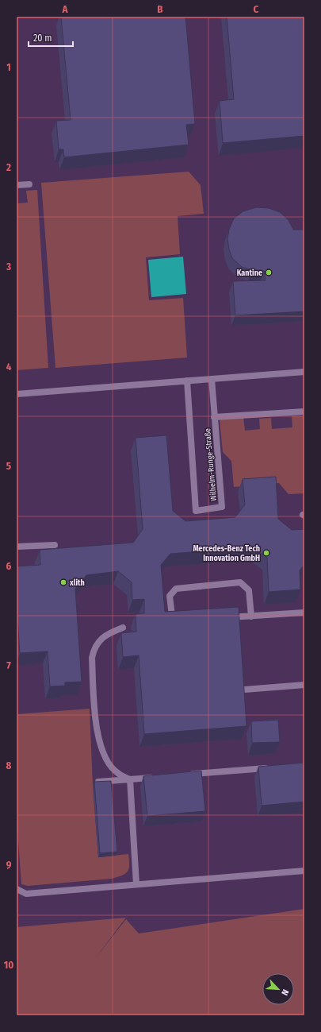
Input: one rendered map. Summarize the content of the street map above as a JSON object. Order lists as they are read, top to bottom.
{
  "streets": {
    "lane": ["Wilhelm-Runge-Straße"]
  },
  "places": ["Kantine", "Mercedes-Benz Tech Innovation GmbH", "xlith"],
  "scale_bar": "20 m",
  "north": "bottom right",
  "grid": {
    "columns": ["A", "B", "C"],
    "rows": [
      "1",
      "2",
      "3",
      "4",
      "5",
      "6",
      "7",
      "8",
      "9",
      "10"
    ]
  }
}
